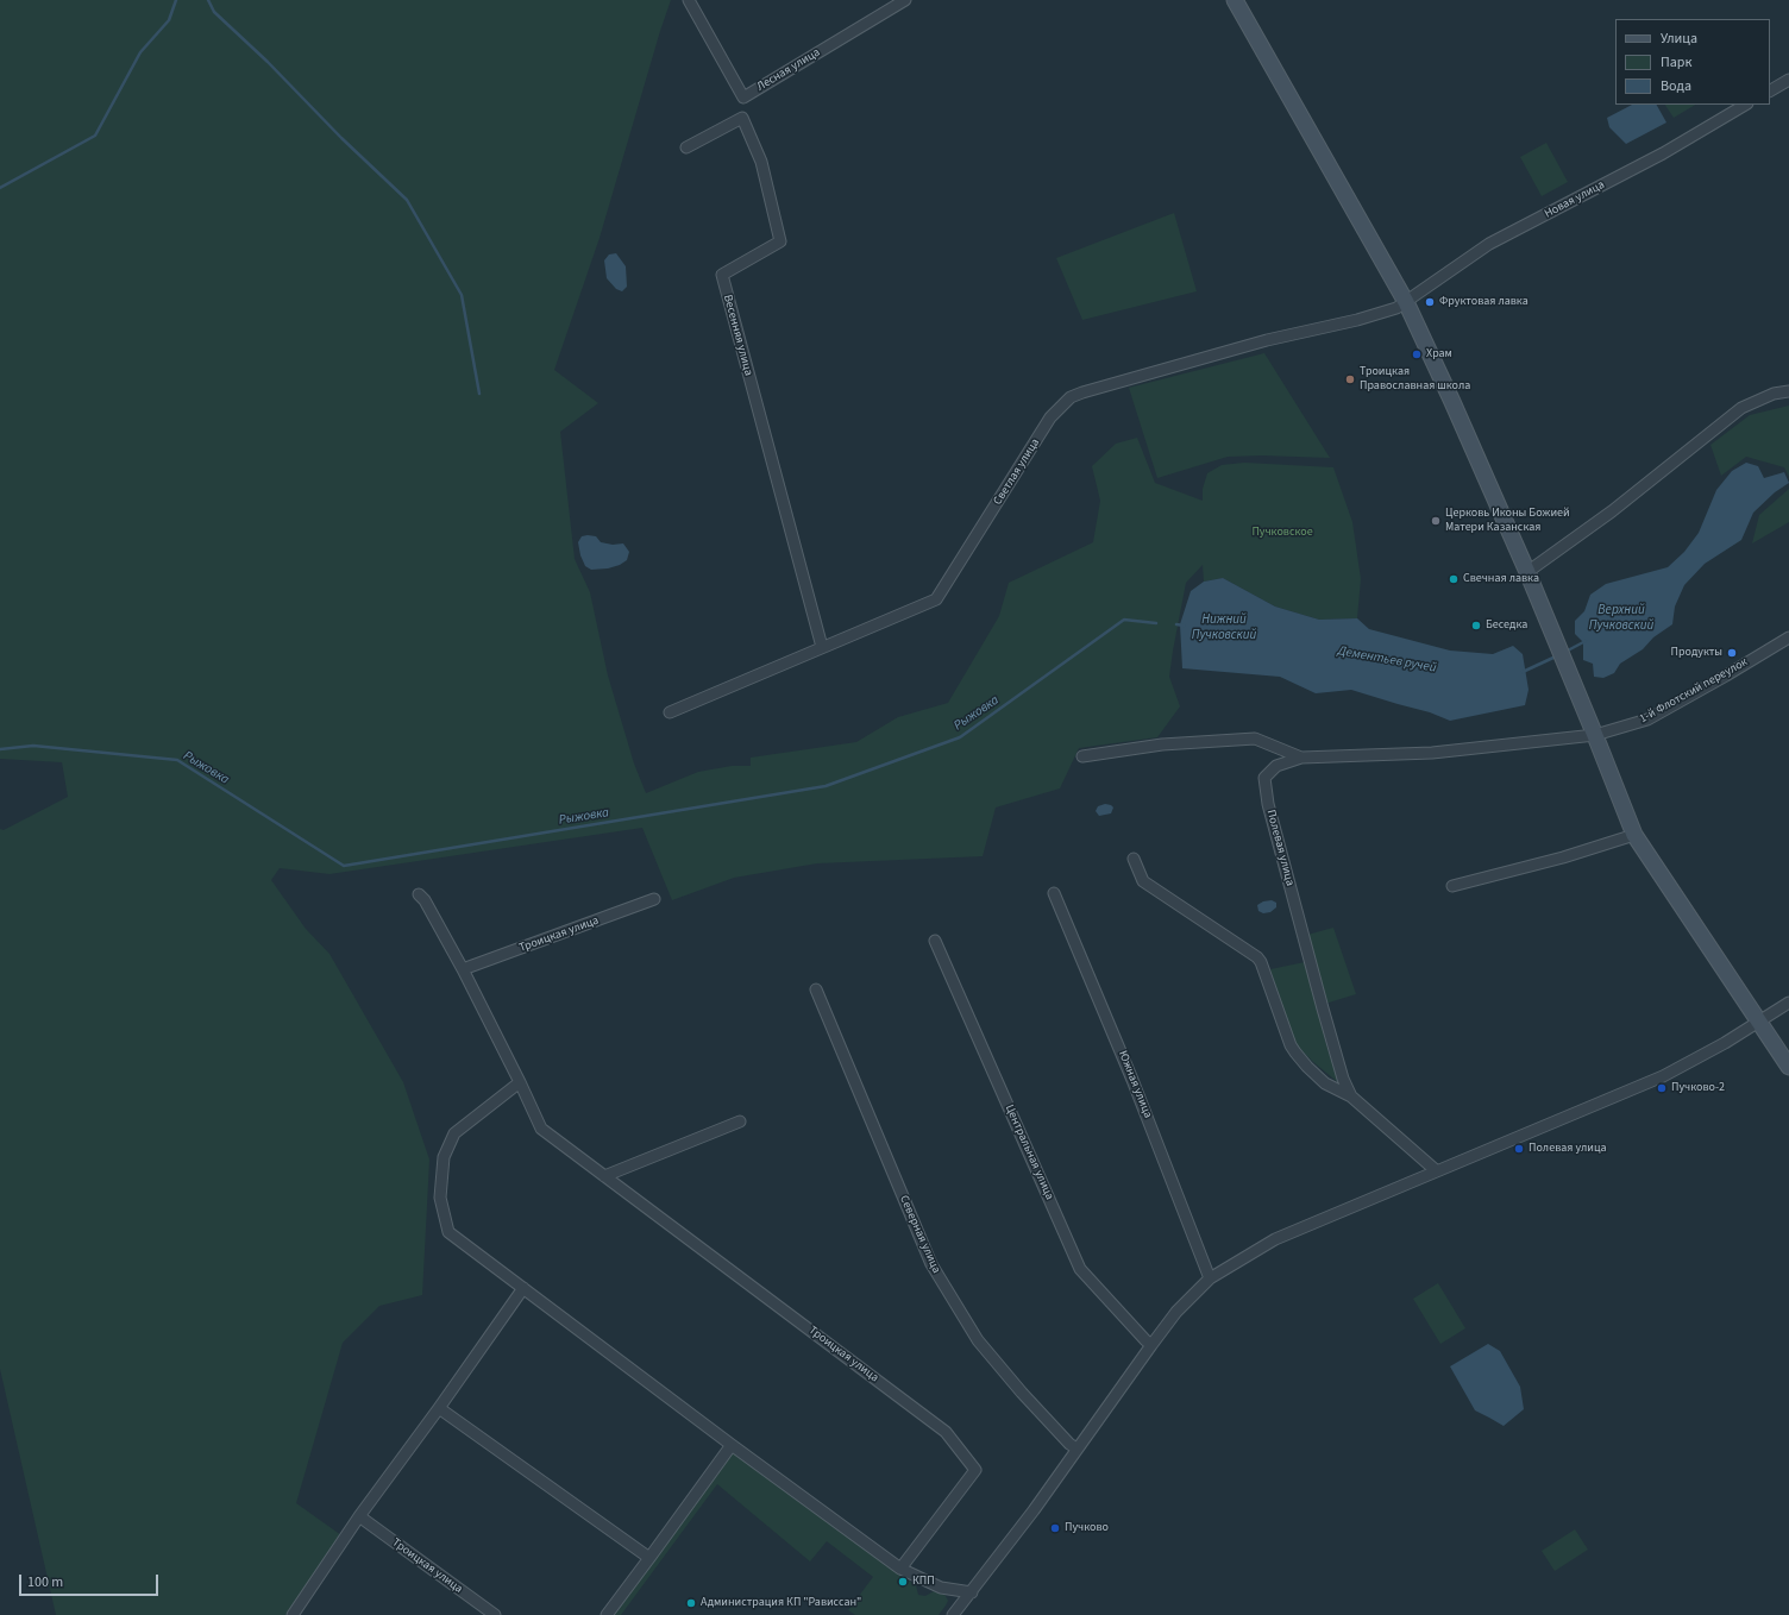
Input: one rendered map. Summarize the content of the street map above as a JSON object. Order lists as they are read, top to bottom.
{
  "streets": {
    "street": [
      "Лесная улица",
      "Новая улица",
      "Весенняя улица",
      "Светлая улица",
      "1-й Флотский переулок",
      "Полевая улица",
      "Троицкая улица",
      "Южная улица",
      "Центральная улица",
      "Северная улица"
    ]
  },
  "crossings": [
    ["Новая улица", "Светлая улица"],
    ["Весенняя улица", "Светлая улица"],
    ["1-й Флотский переулок", "Полевая улица"]
  ],
  "water": [
    "Верхний Пучковский",
    "Нижний Пучковский",
    "Дементьев ручей",
    "Рыжовка"
  ],
  "parks": ["Пучковское"],
  "places": [
    "Фруктовая лавка",
    "Храм",
    "Троицкая Православная школа",
    "Церковь Иконы Божией Матери Казанская",
    "Свечная лавка",
    "Беседка",
    "Продукты",
    "Пучково-2",
    "Полевая улица",
    "Пучково",
    "КПП",
    "Администрация КП \"Рависсан\""
  ],
  "legend": ["Улица", "Парк", "Вода"],
  "scale_bar": "100 m"
}
